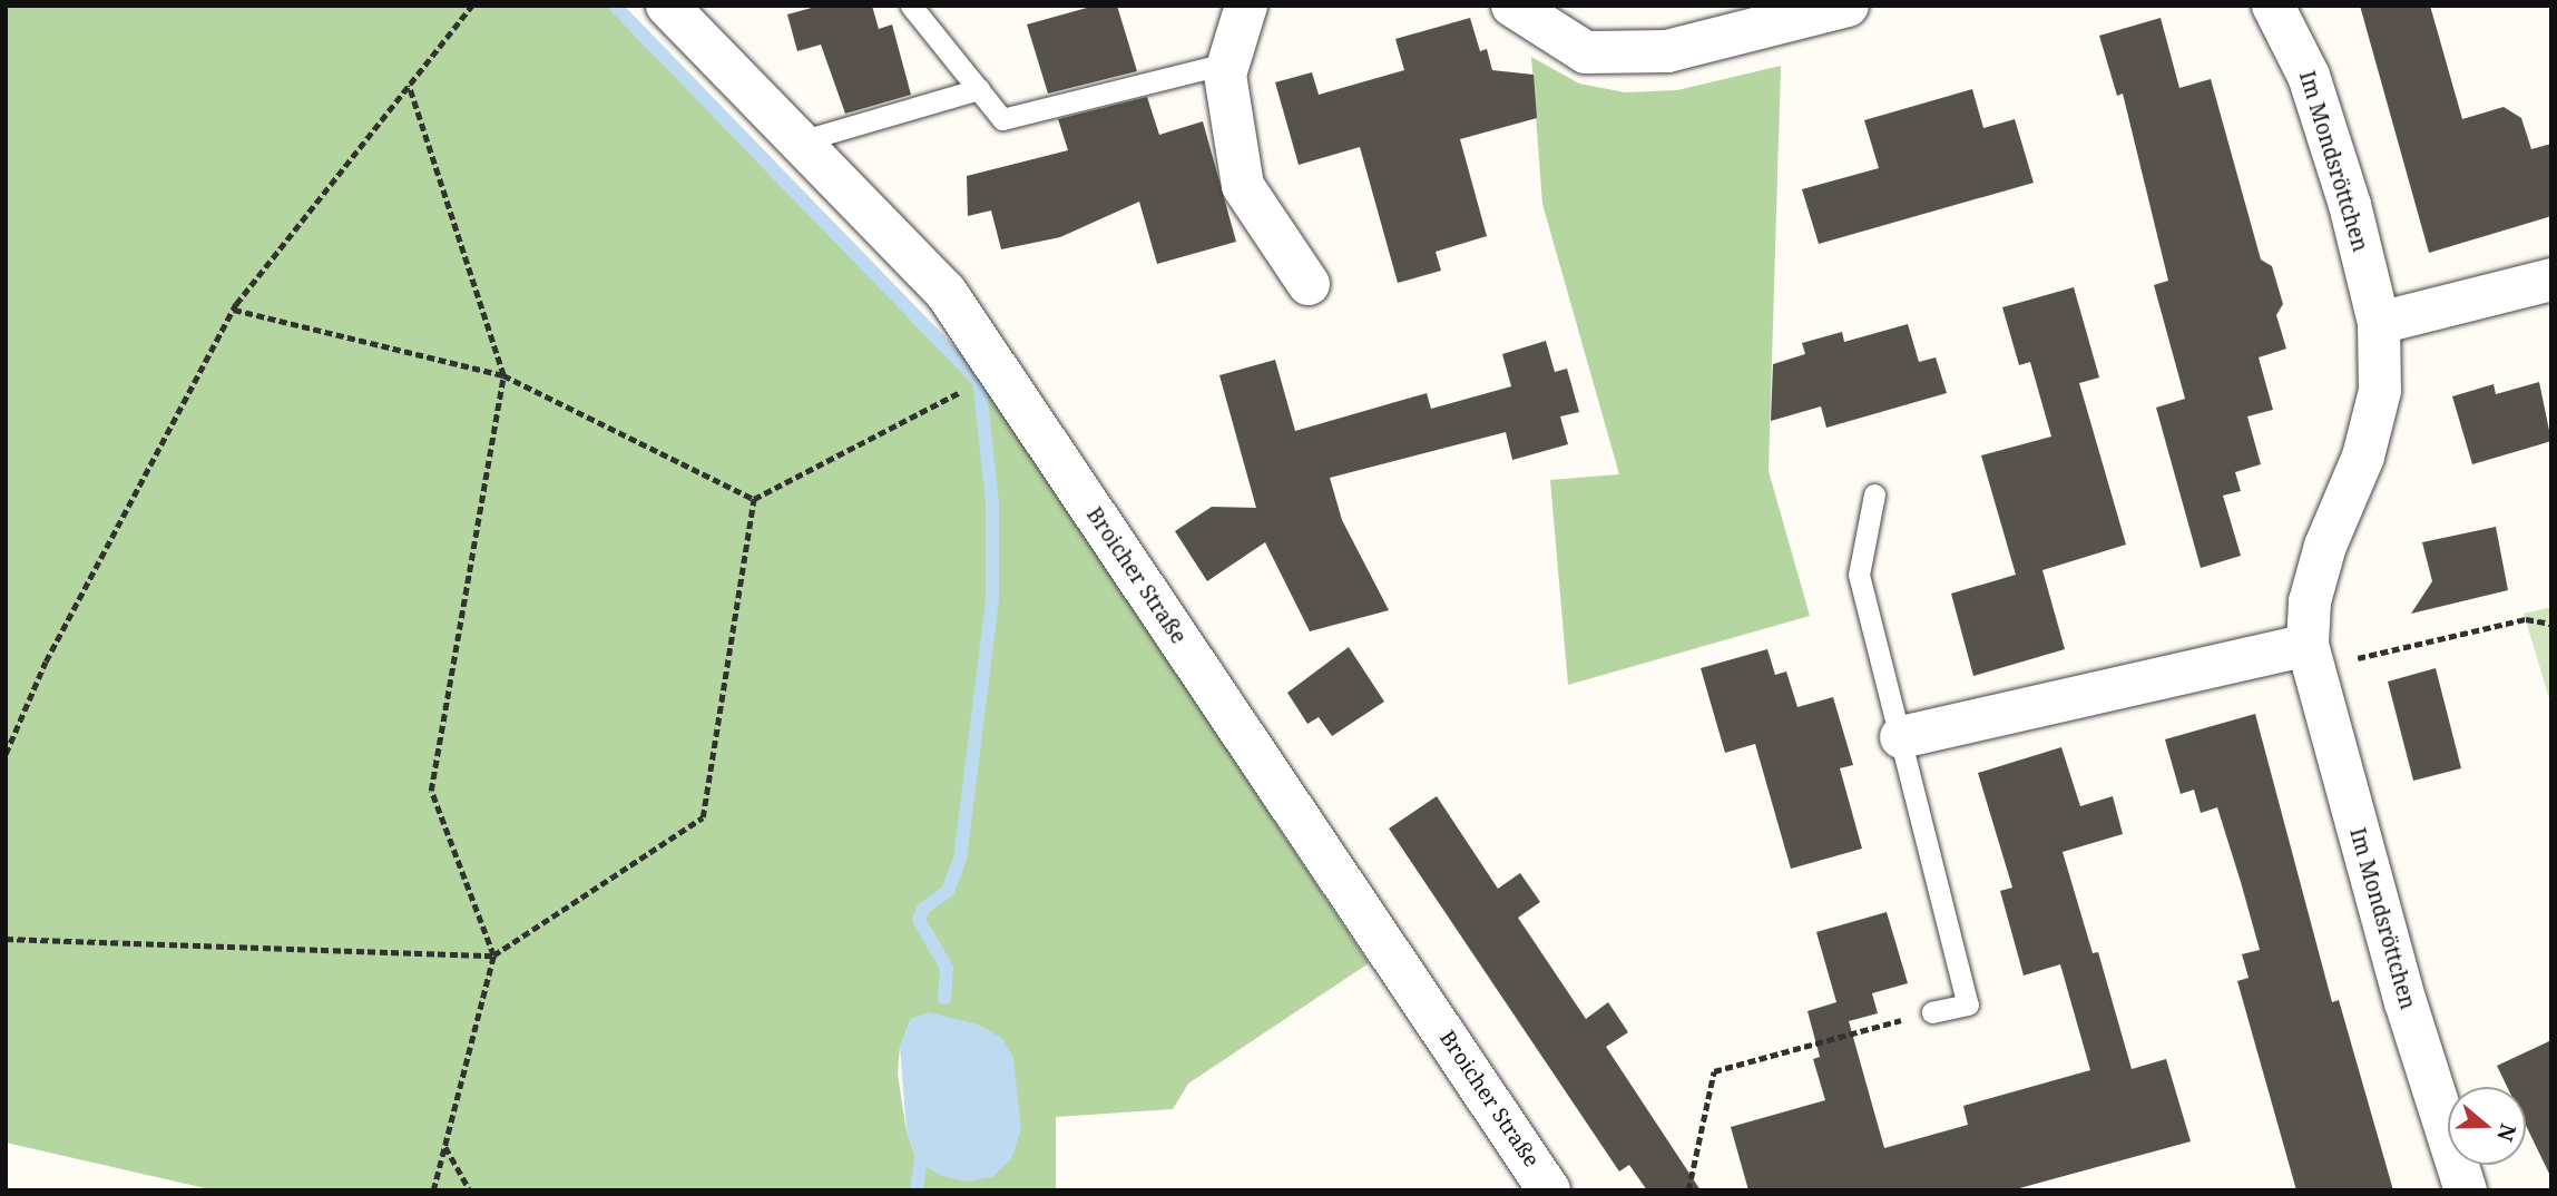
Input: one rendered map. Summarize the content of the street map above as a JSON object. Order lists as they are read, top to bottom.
{
  "streets": {
    "street": ["Im Mondsröttchen", "Broicher Straße"]
  },
  "north": "right"
}
